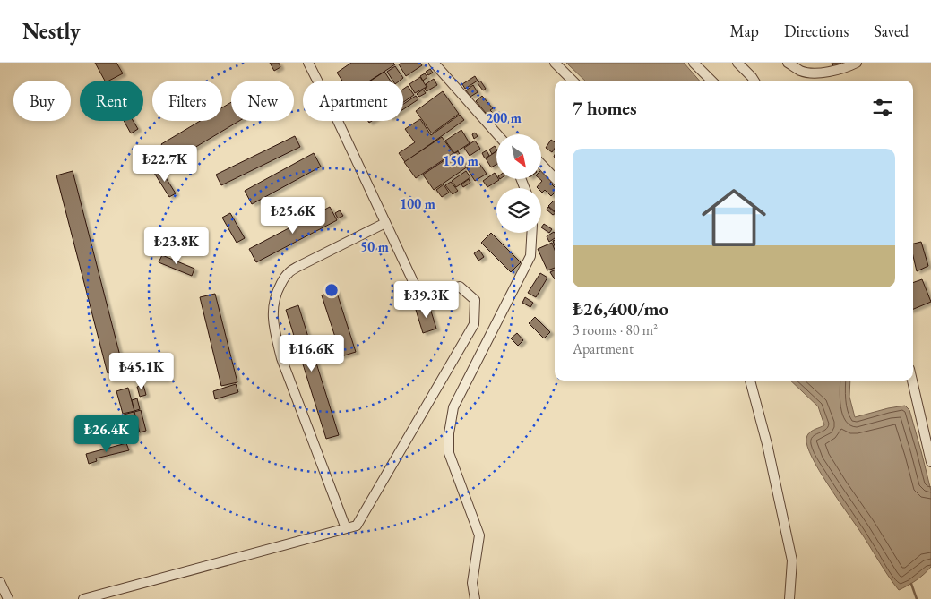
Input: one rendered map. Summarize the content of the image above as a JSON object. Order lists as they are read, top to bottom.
{
  "north": "bottom right",
  "page": {
    "header": "Nestly",
    "nav": ["Map", "Directions", "Saved"],
    "chip": [
      "Buy",
      "Rent",
      "Filters",
      "New",
      "Apartment"
    ],
    "heading": "7 homes",
    "list": [
      {
        "name": "₺26,400/mo",
        "note": "3 rooms · 80 m² · Apartment"
      }
    ],
    "price": [
      "₺22.7K",
      "₺25.6K",
      "₺23.8K",
      "₺39.3K",
      "₺16.6K",
      "₺45.1K",
      "₺26.4K"
    ]
  },
  "rings": [
    "200 m",
    "150 m",
    "100 m",
    "50 m"
  ]
}
